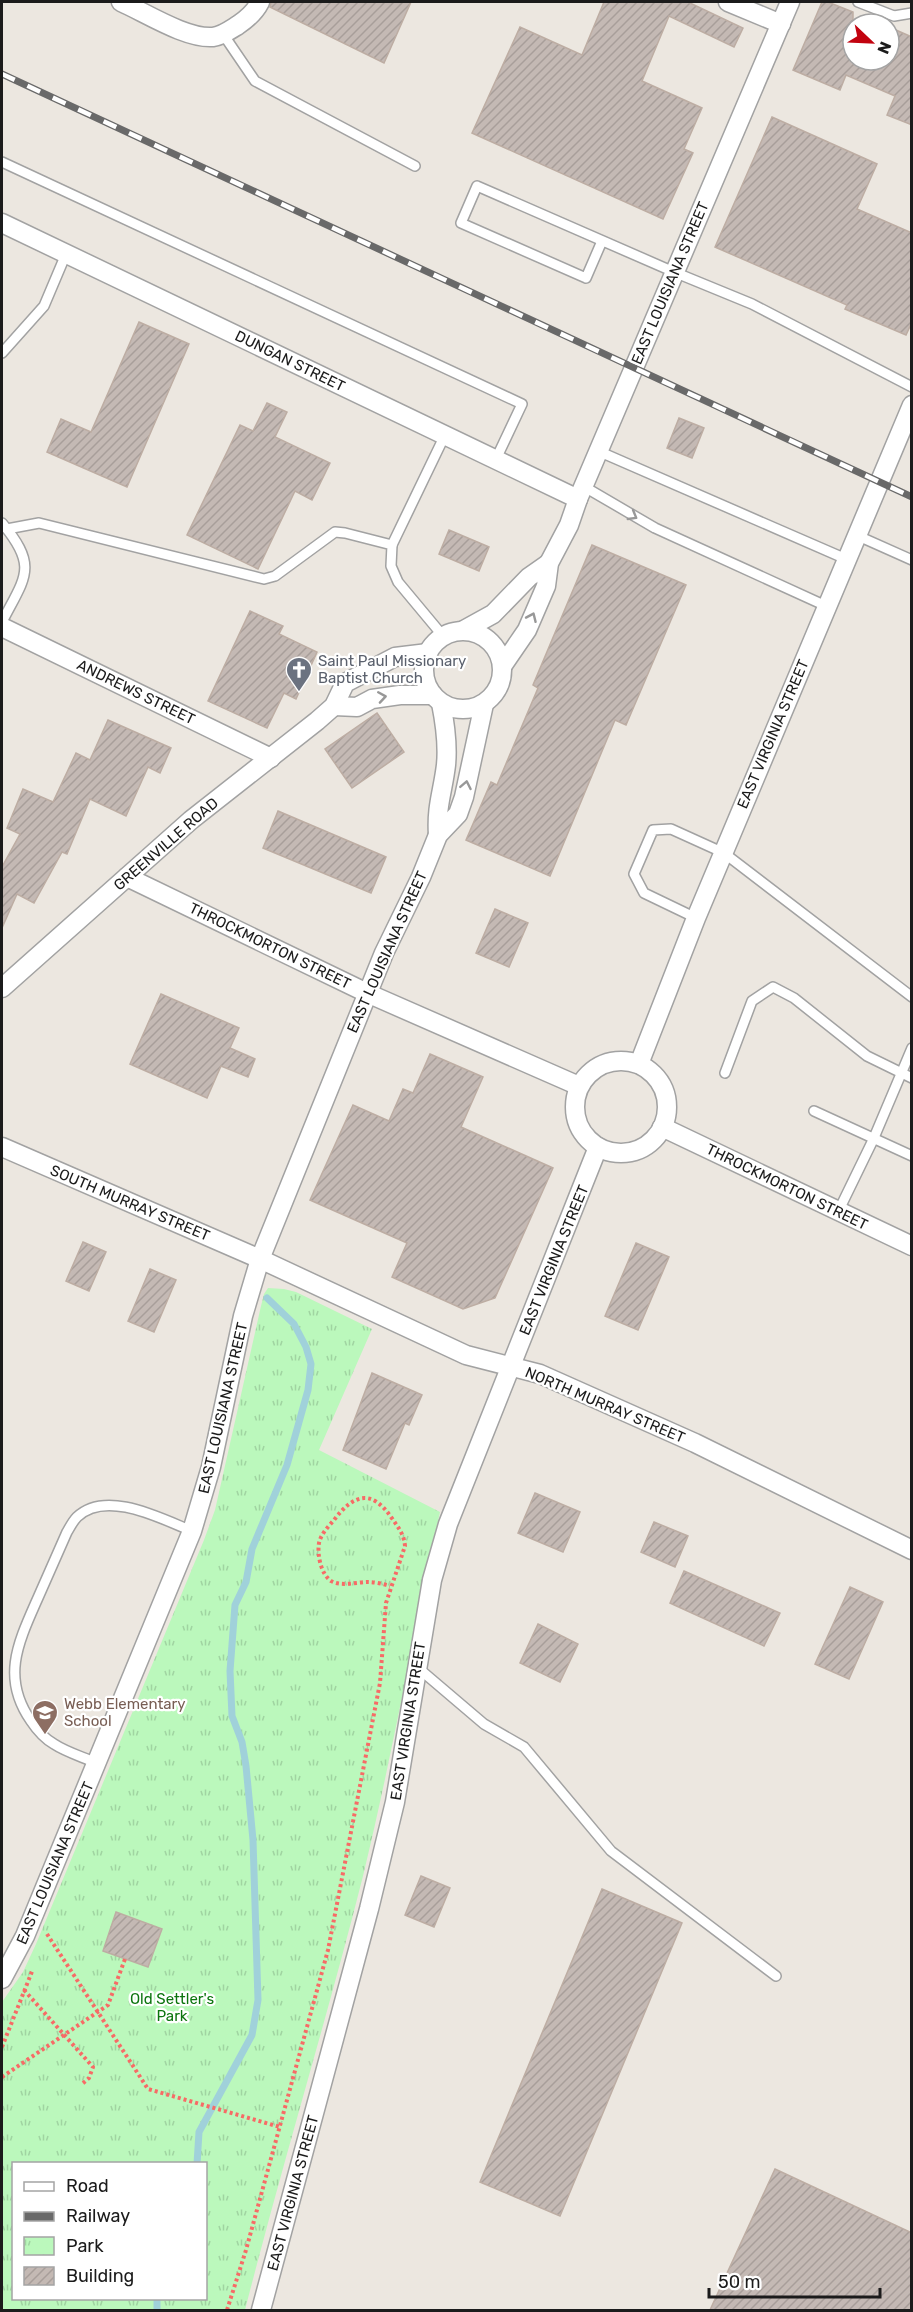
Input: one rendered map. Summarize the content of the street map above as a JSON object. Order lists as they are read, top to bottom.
{
  "streets": {
    "street": [
      "EAST LOUISIANA STREET",
      "DUNGAN STREET",
      "ANDREWS STREET",
      "EAST VIRGINIA STREET",
      "GREENVILLE ROAD",
      "THROCKMORTON STREET",
      "SOUTH MURRAY STREET",
      "NORTH MURRAY STREET"
    ]
  },
  "crossings": [
    ["EAST LOUISIANA STREET", "DUNGAN STREET"],
    ["EAST LOUISIANA STREET", "GREENVILLE ROAD"],
    ["EAST LOUISIANA STREET", "THROCKMORTON STREET"],
    ["EAST LOUISIANA STREET", "SOUTH MURRAY STREET"],
    ["EAST LOUISIANA STREET", "NORTH MURRAY STREET"],
    ["ANDREWS STREET", "GREENVILLE ROAD"],
    ["EAST VIRGINIA STREET", "THROCKMORTON STREET"],
    ["EAST VIRGINIA STREET", "NORTH MURRAY STREET"],
    ["GREENVILLE ROAD", "THROCKMORTON STREET"],
    ["SOUTH MURRAY STREET", "NORTH MURRAY STREET"]
  ],
  "parks": ["Old Settler's Park"],
  "places": {
    "church": ["Saint Paul Missionary Baptist Church"],
    "school or university": ["Webb Elementary School"]
  },
  "legend": [
    "Road",
    "Railway",
    "Park",
    "Building"
  ],
  "scale_bar": "50 m",
  "north": "bottom right"
}
